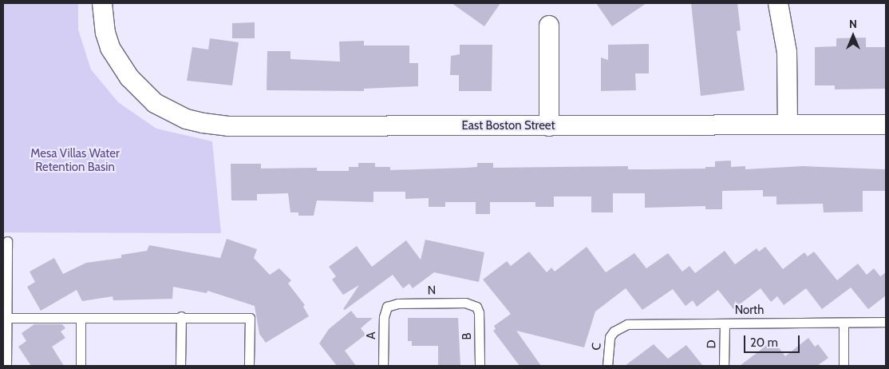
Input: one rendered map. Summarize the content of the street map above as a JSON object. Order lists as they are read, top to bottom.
{
  "streets": {
    "street": ["East Boston Street"],
    "lane": [
      "N",
      "North",
      "A",
      "B",
      "D",
      "C"
    ]
  },
  "crossings": [
    ["N", "A"],
    ["N", "B"],
    ["North", "D"],
    ["North", "C"]
  ],
  "parks": ["Mesa Villas Water Retention Basin"],
  "scale_bar": "20 m",
  "north": "top"
}
